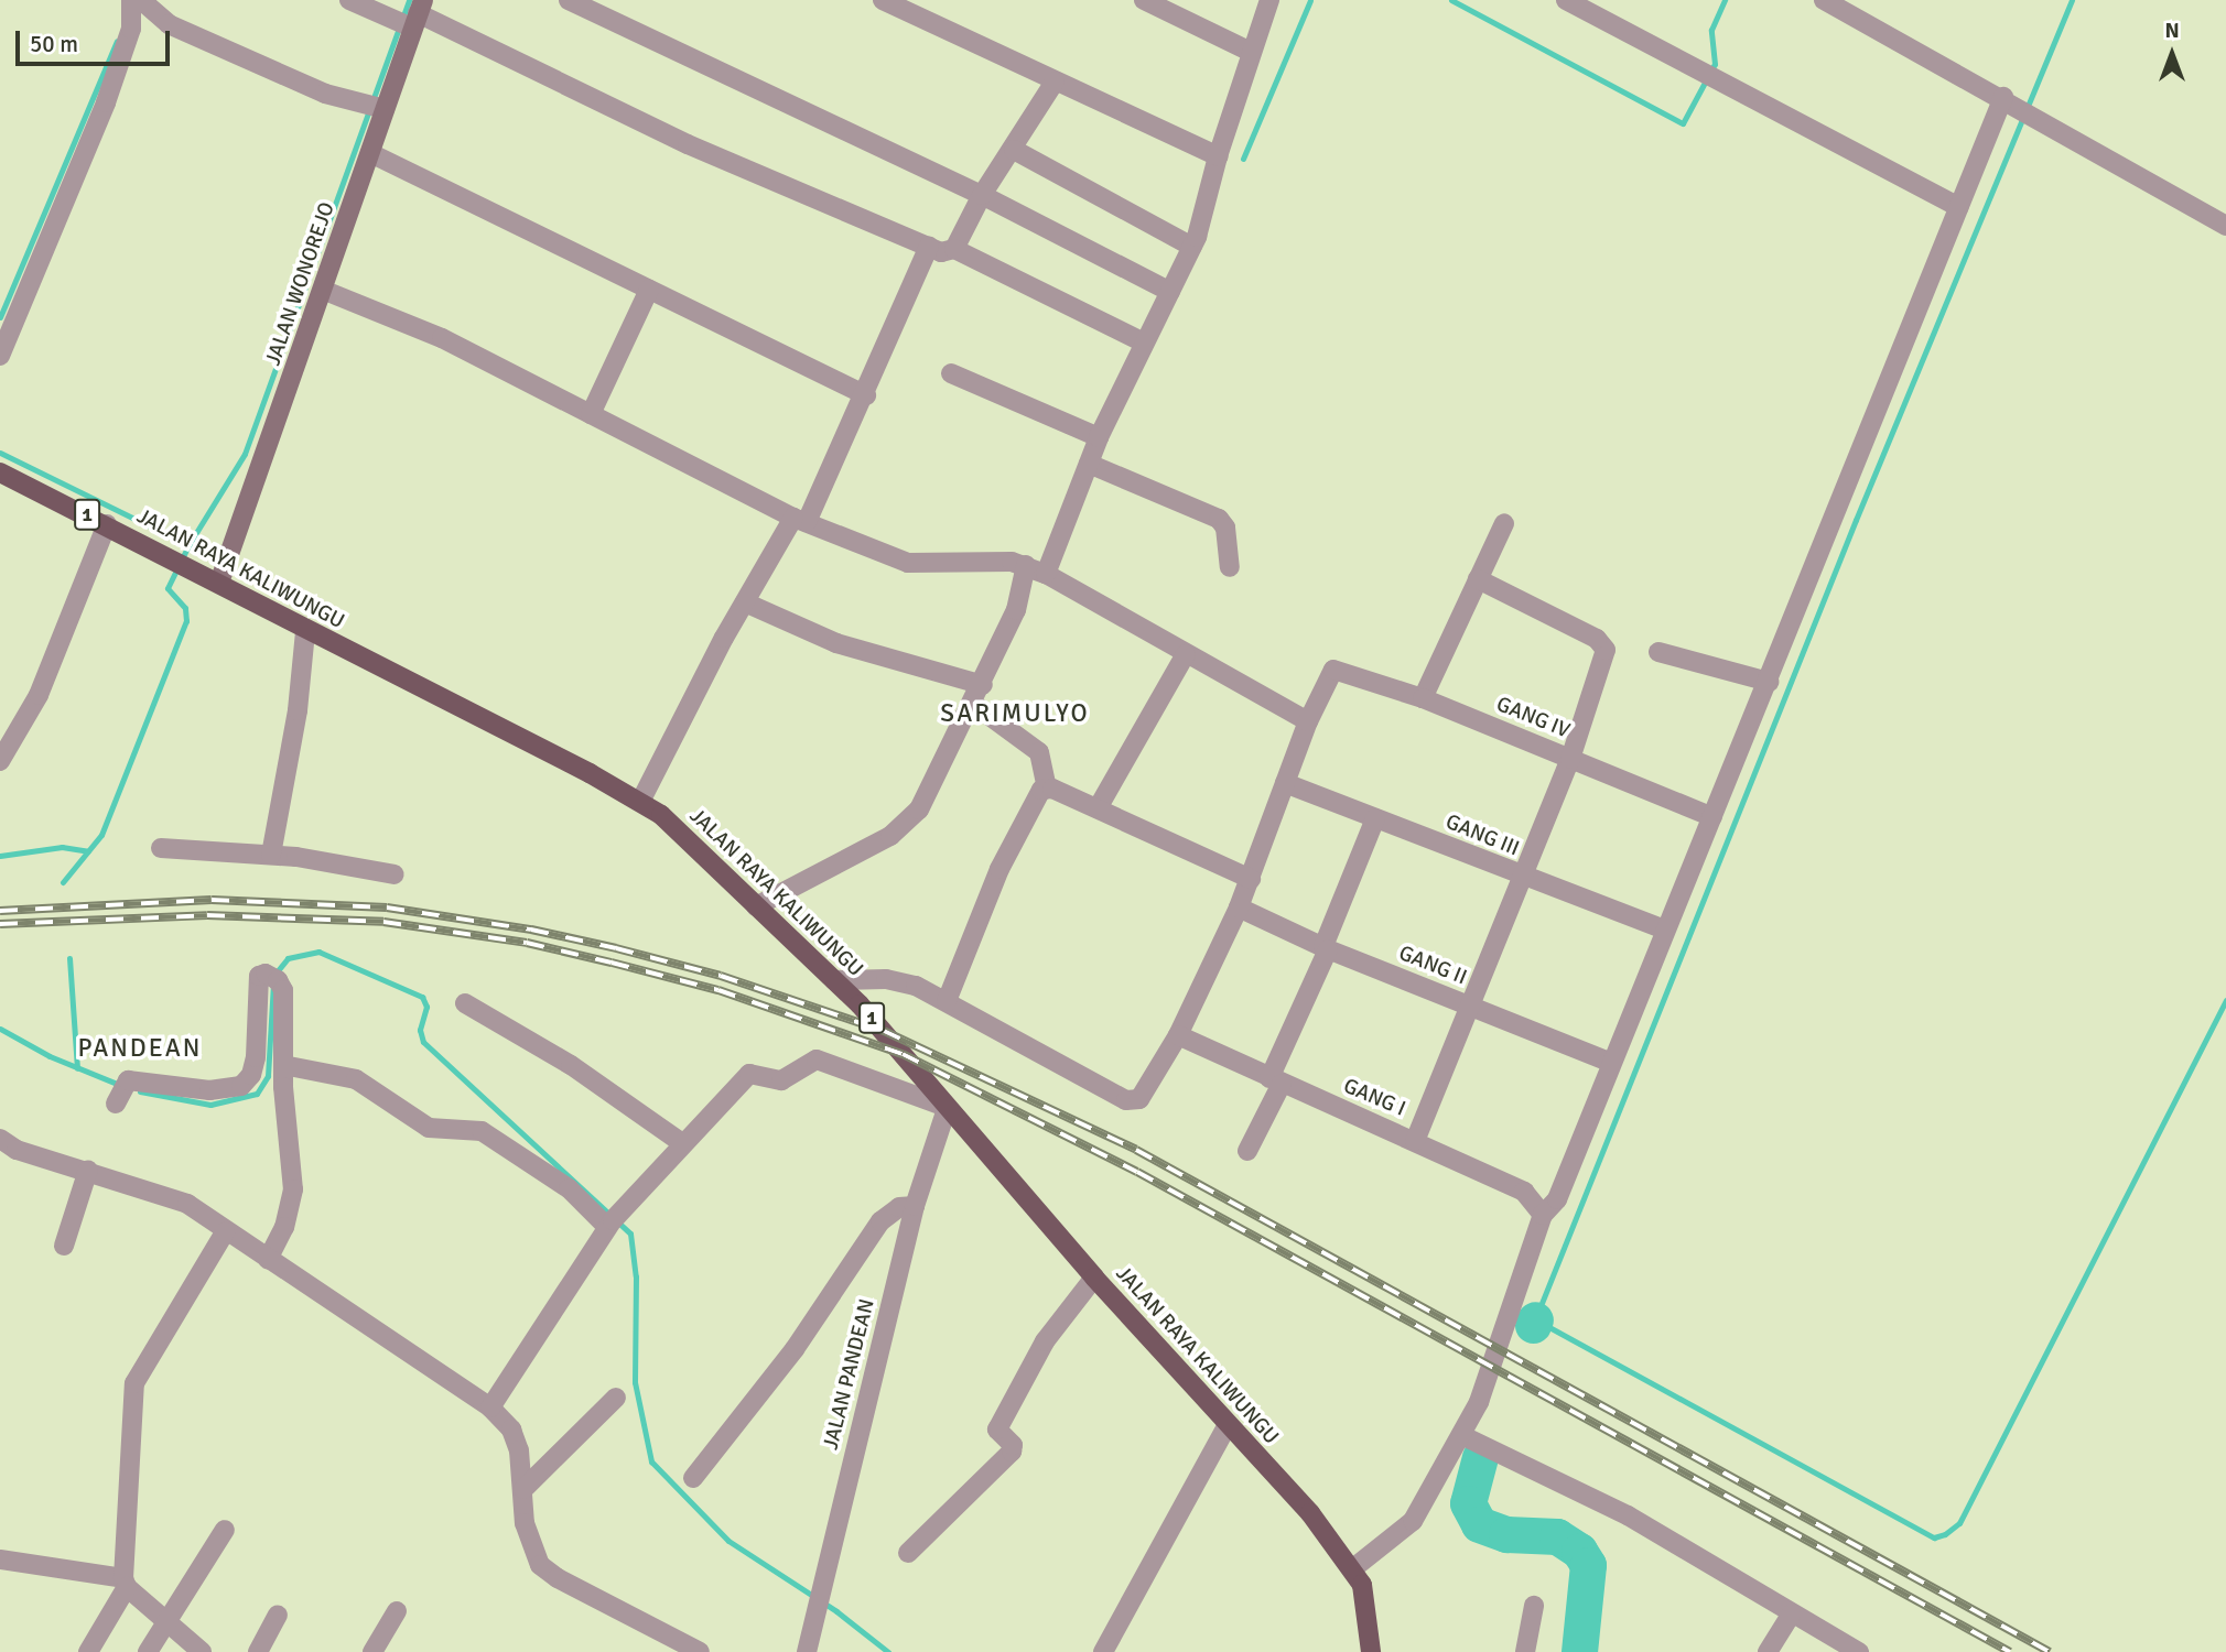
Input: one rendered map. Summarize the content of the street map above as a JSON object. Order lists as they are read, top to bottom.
{
  "streets": {
    "main road": ["1", "JALAN RAYA KALIWUNGU"],
    "street": [
      "JALAN WONOREJO",
      "GANG IV",
      "GANG III",
      "GANG II",
      "GANG I",
      "JALAN PANDEAN"
    ]
  },
  "crossings": [
    ["JALAN WONOREJO", "JALAN RAYA KALIWUNGU"],
    ["JALAN RAYA KALIWUNGU", "JALAN PANDEAN"]
  ],
  "districts": ["SARIMULYO", "PANDEAN"],
  "scale_bar": "50 m",
  "north": "top"
}
